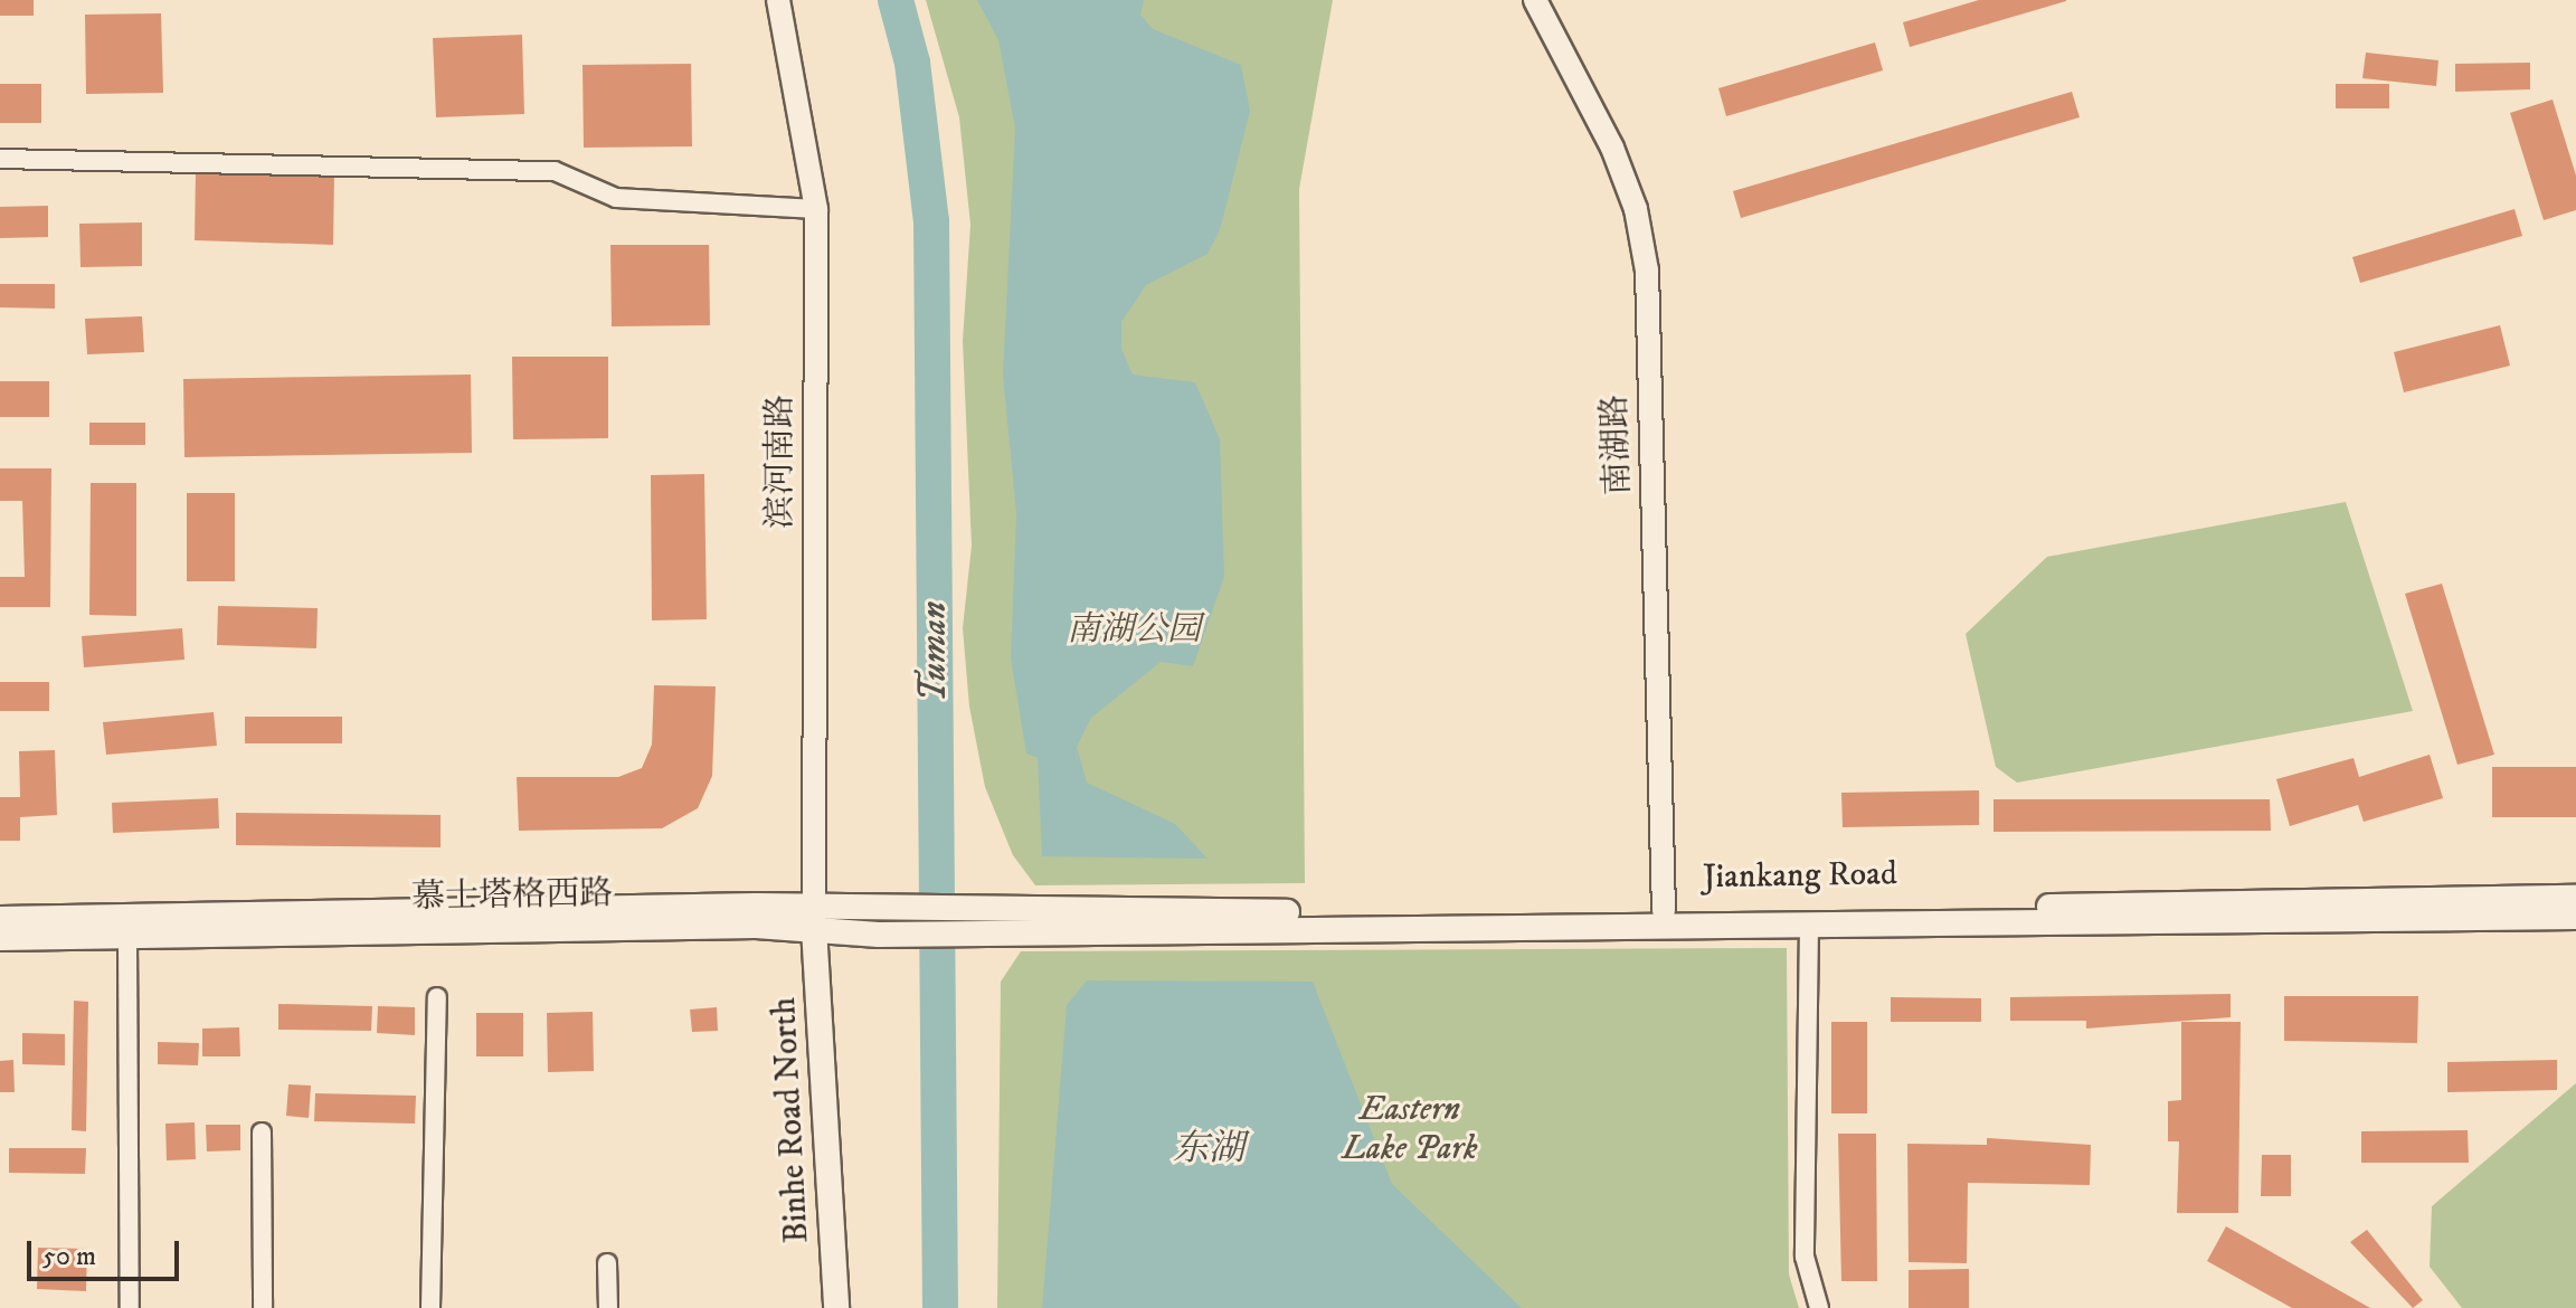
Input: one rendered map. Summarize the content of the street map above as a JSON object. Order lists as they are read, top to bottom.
{
  "streets": {
    "main road": ["Jiankang Road", "慕士塔格西路", "Binhe Road North"],
    "street": ["南湖路", "滨河南路"]
  },
  "crossings": [
    ["南湖路", "Jiankang Road"],
    ["滨河南路", "慕士塔格西路"],
    ["滨河南路", "Binhe Road North"],
    ["Jiankang Road", "慕士塔格西路"],
    ["慕士塔格西路", "Binhe Road North"]
  ],
  "water": ["Tuman", "东湖"],
  "parks": ["南湖公园", "Eastern Lake Park"],
  "scale_bar": "50 m"
}
